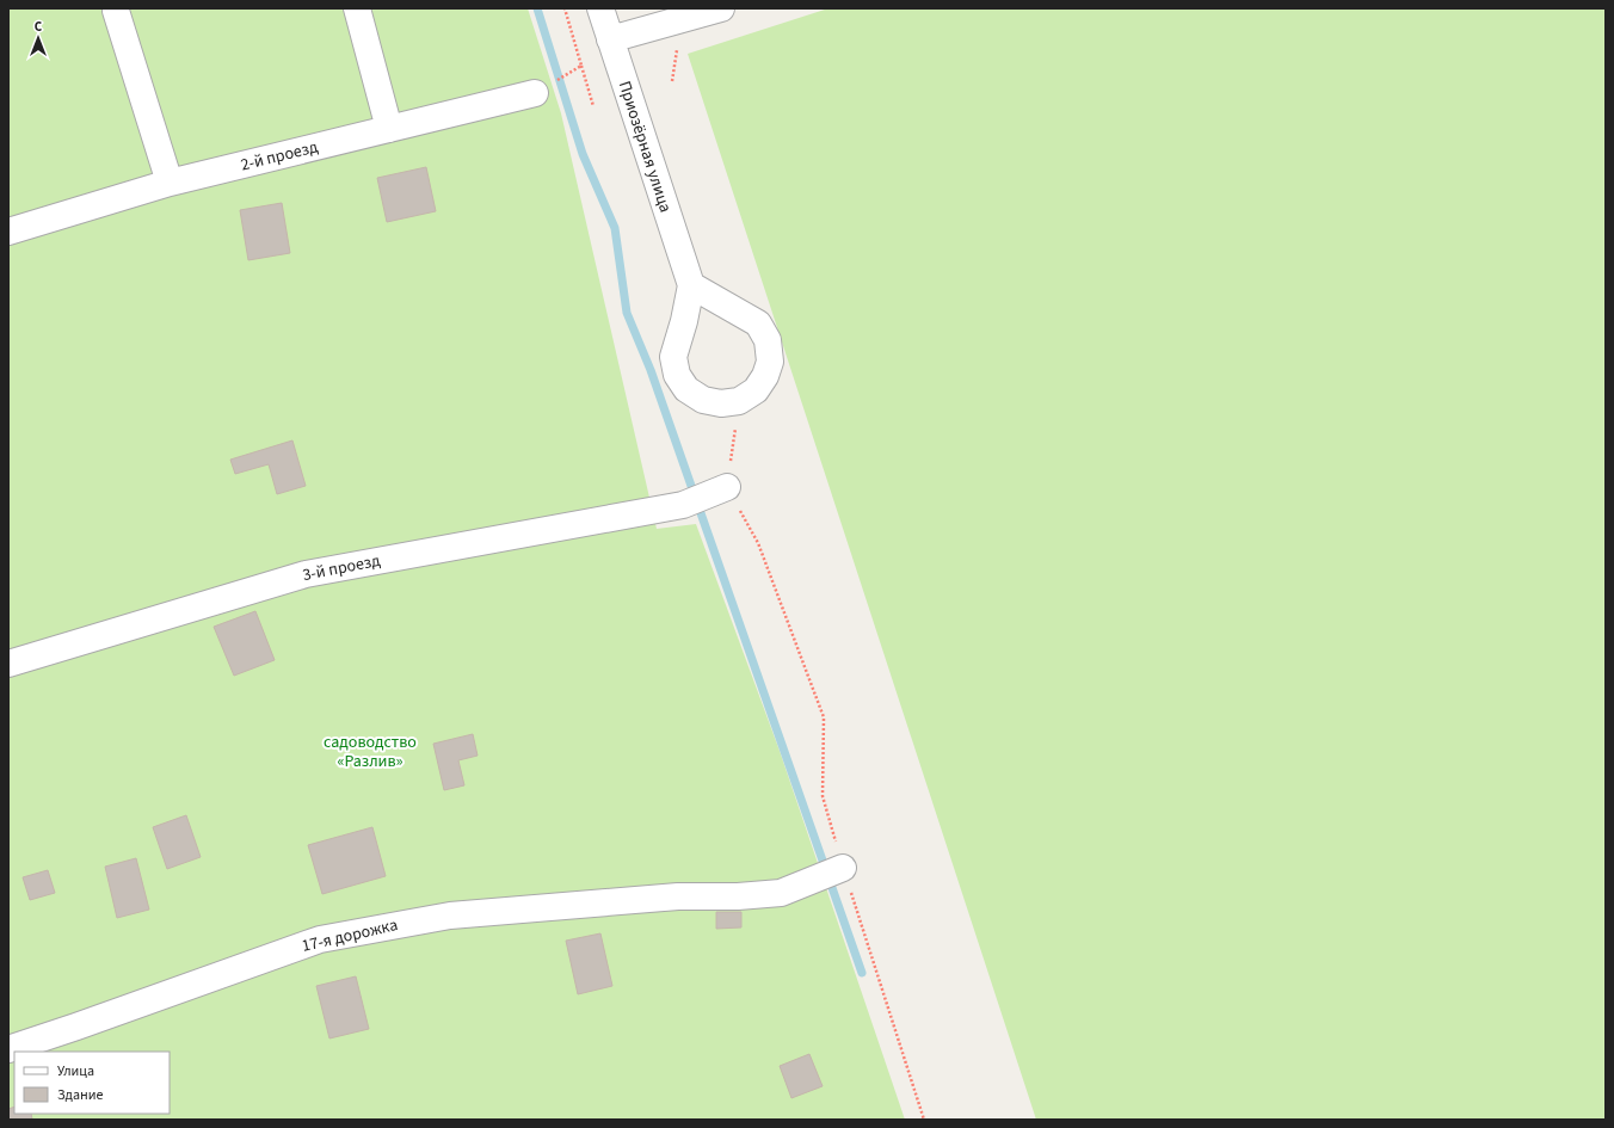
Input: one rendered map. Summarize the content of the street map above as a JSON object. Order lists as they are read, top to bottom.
{
  "streets": {
    "street": [
      "Приозёрная улица",
      "2-й проезд",
      "3-й проезд",
      "17-я дорожка"
    ]
  },
  "parks": ["садоводство «Разлив»"],
  "legend": ["Улица", "Здание"],
  "north": "top"
}
